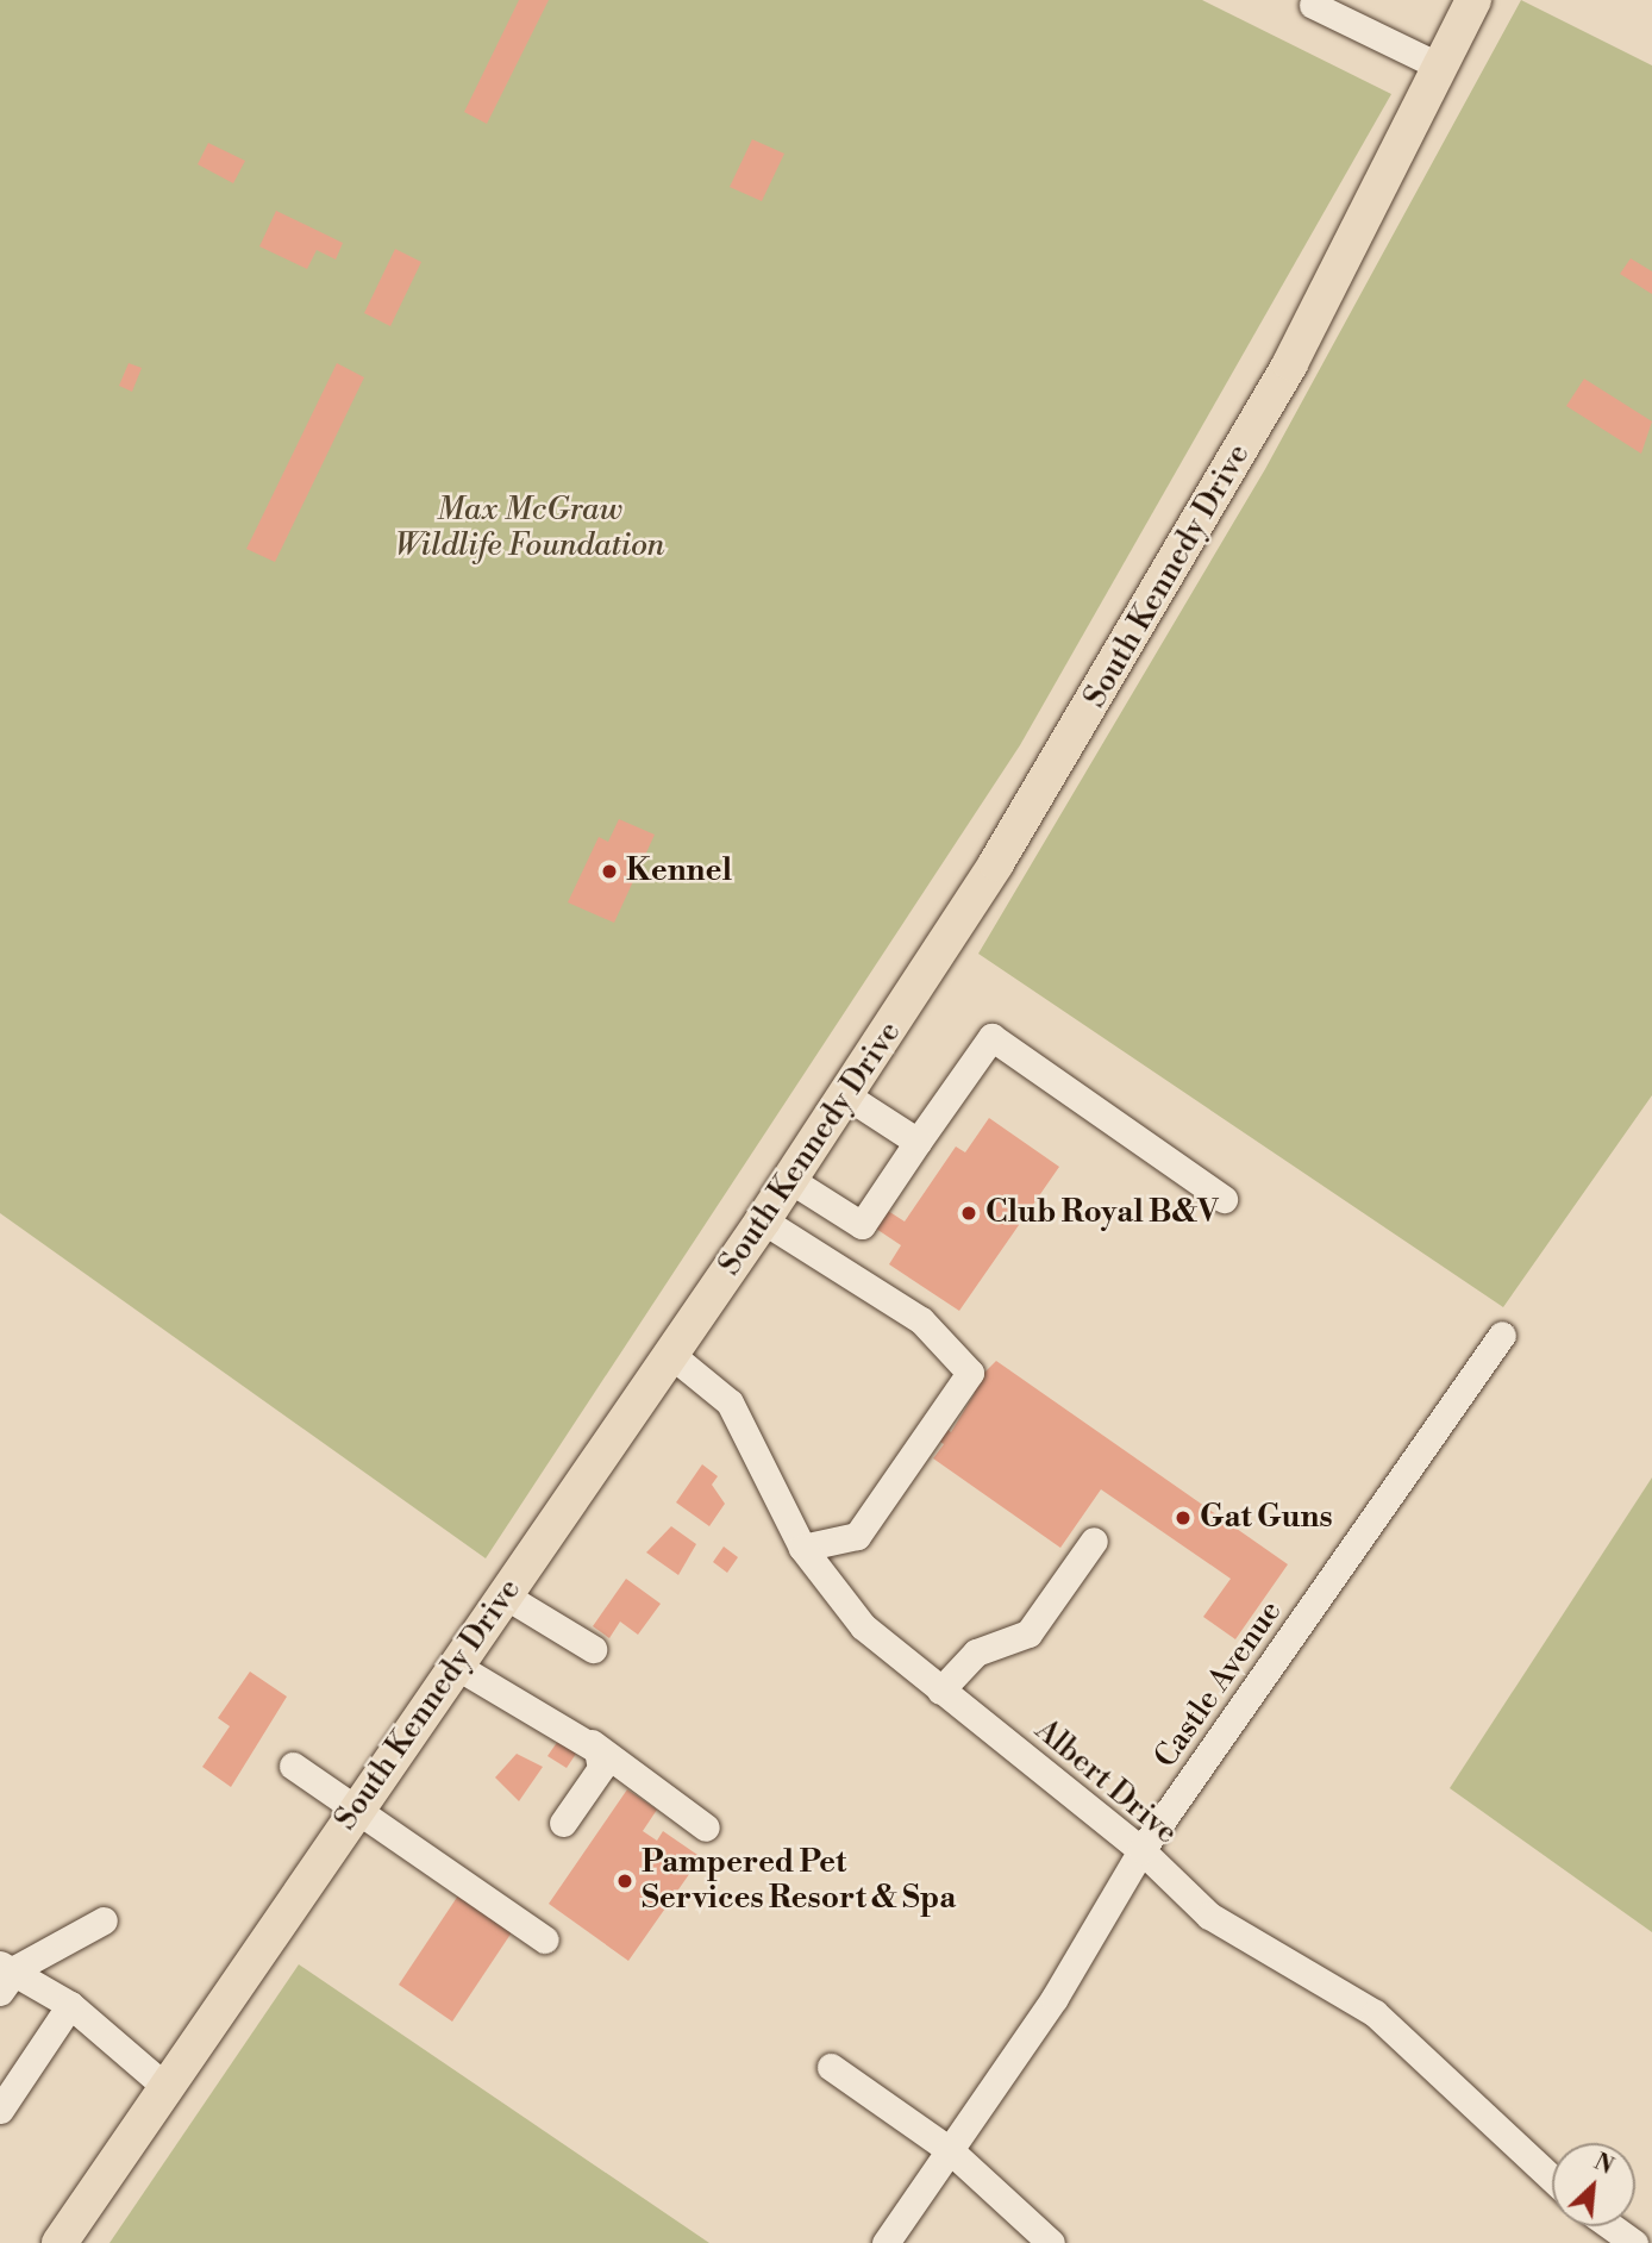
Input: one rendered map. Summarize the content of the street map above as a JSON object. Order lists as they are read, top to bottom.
{
  "streets": {
    "main road": ["South Kennedy Drive"],
    "street": ["Castle Avenue", "Albert Drive"]
  },
  "crossings": [
    ["South Kennedy Drive", "Albert Drive"],
    ["Castle Avenue", "Albert Drive"]
  ],
  "parks": ["Max McGraw Wildlife Foundation"],
  "places": [
    "Kennel",
    "Club Royal B&V",
    "Gat Guns",
    "Pampered Pet Services Resort & Spa"
  ],
  "north": "top right"
}
